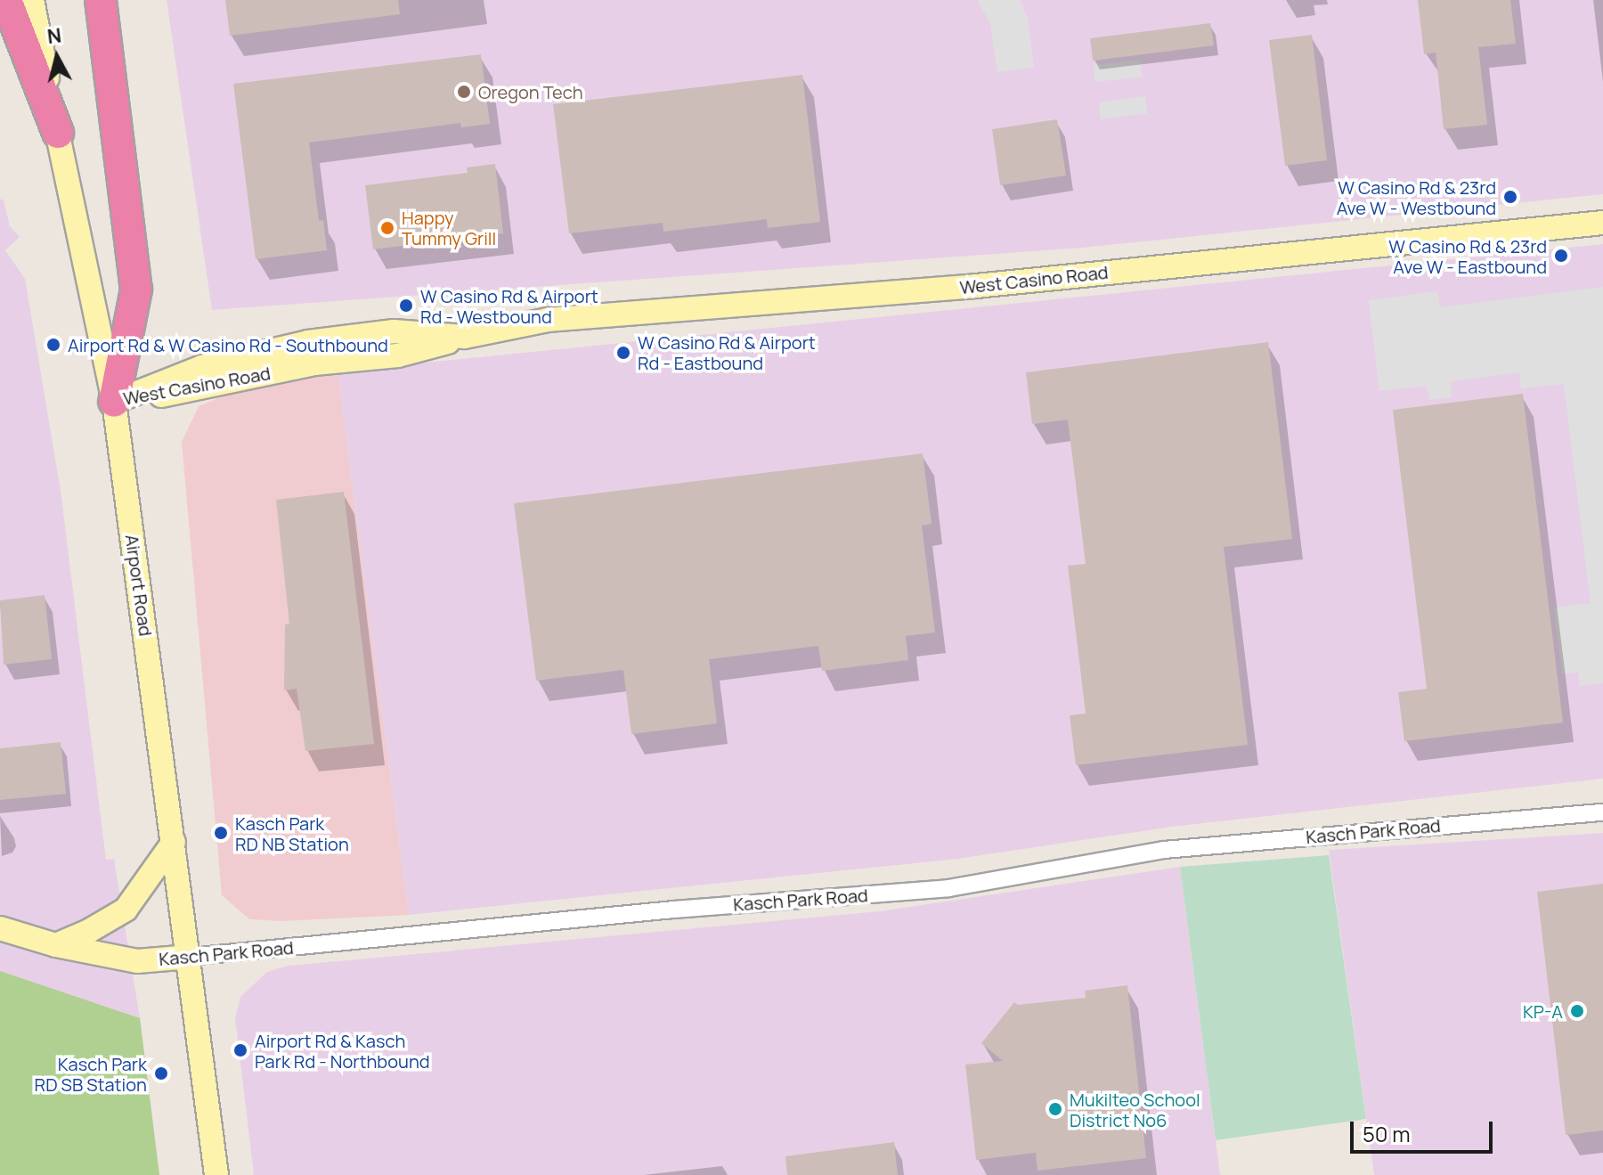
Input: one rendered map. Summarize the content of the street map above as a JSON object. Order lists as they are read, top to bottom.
{
  "streets": {
    "street": ["West Casino Road", "Airport Road", "Kasch Park Road"]
  },
  "crossings": [
    ["West Casino Road", "Airport Road"],
    ["Airport Road", "Kasch Park Road"]
  ],
  "places": [
    "Oregon Tech",
    "W Casino Rd & 23rd Ave W - Westbound",
    "Happy Tummy Grill",
    "W Casino Rd & 23rd Ave W - Eastbound",
    "W Casino Rd & Airport Rd - Westbound",
    "Airport Rd & W Casino Rd - Southbound",
    "W Casino Rd & Airport Rd - Eastbound",
    "Kasch Park RD NB Station",
    "KP-A",
    "Airport Rd & Kasch Park Rd - Northbound",
    "Kasch Park RD SB Station",
    "Mukilteo School District No6"
  ],
  "scale_bar": "50 m",
  "north": "top"
}
